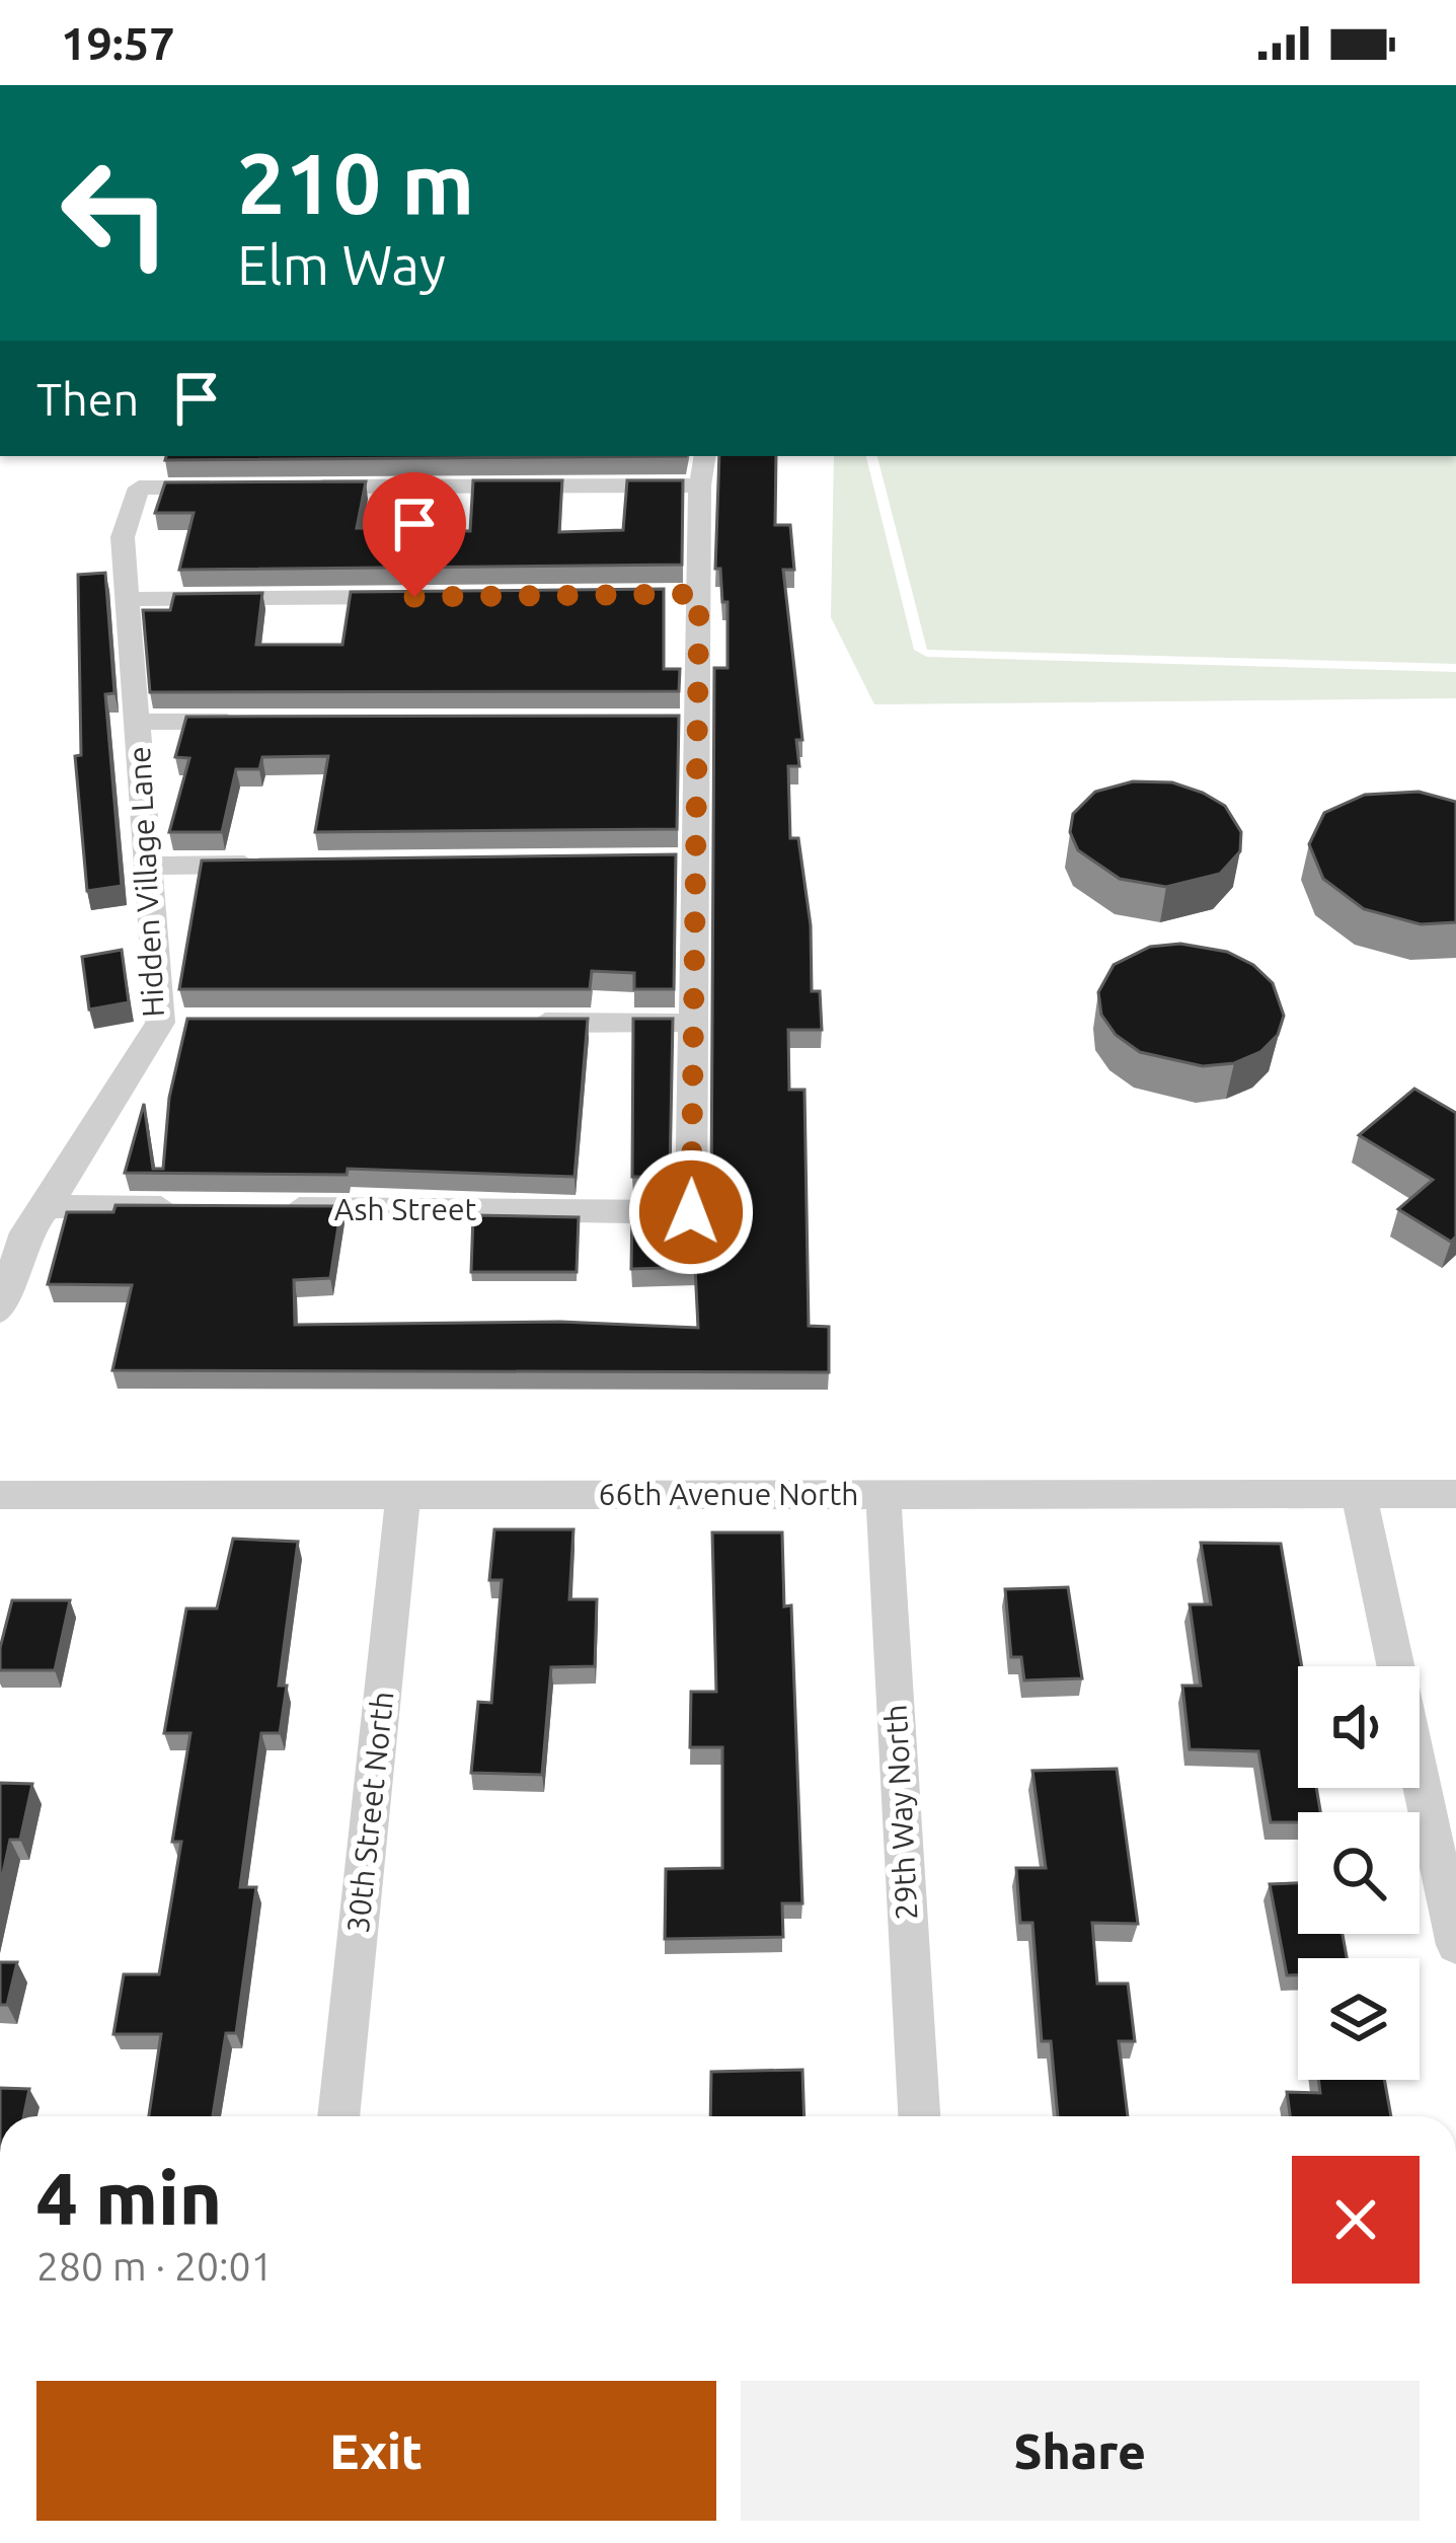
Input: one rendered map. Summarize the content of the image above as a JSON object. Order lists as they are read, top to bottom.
{
  "streets": {
    "street": [
      "Hidden Village Lane",
      "Ash Street",
      "66th Avenue North",
      "30th Street North",
      "29th Way North"
    ]
  },
  "crossings": [
    ["66th Avenue North", "30th Street North"],
    ["66th Avenue North", "29th Way North"]
  ],
  "page": {
    "status": "19:57",
    "turn": ["210 m", "Elm Way"],
    "then": "Then",
    "heading": ["4 min", "280 m · 20:01"],
    "buttons": ["Exit", "Share"]
  }
}
